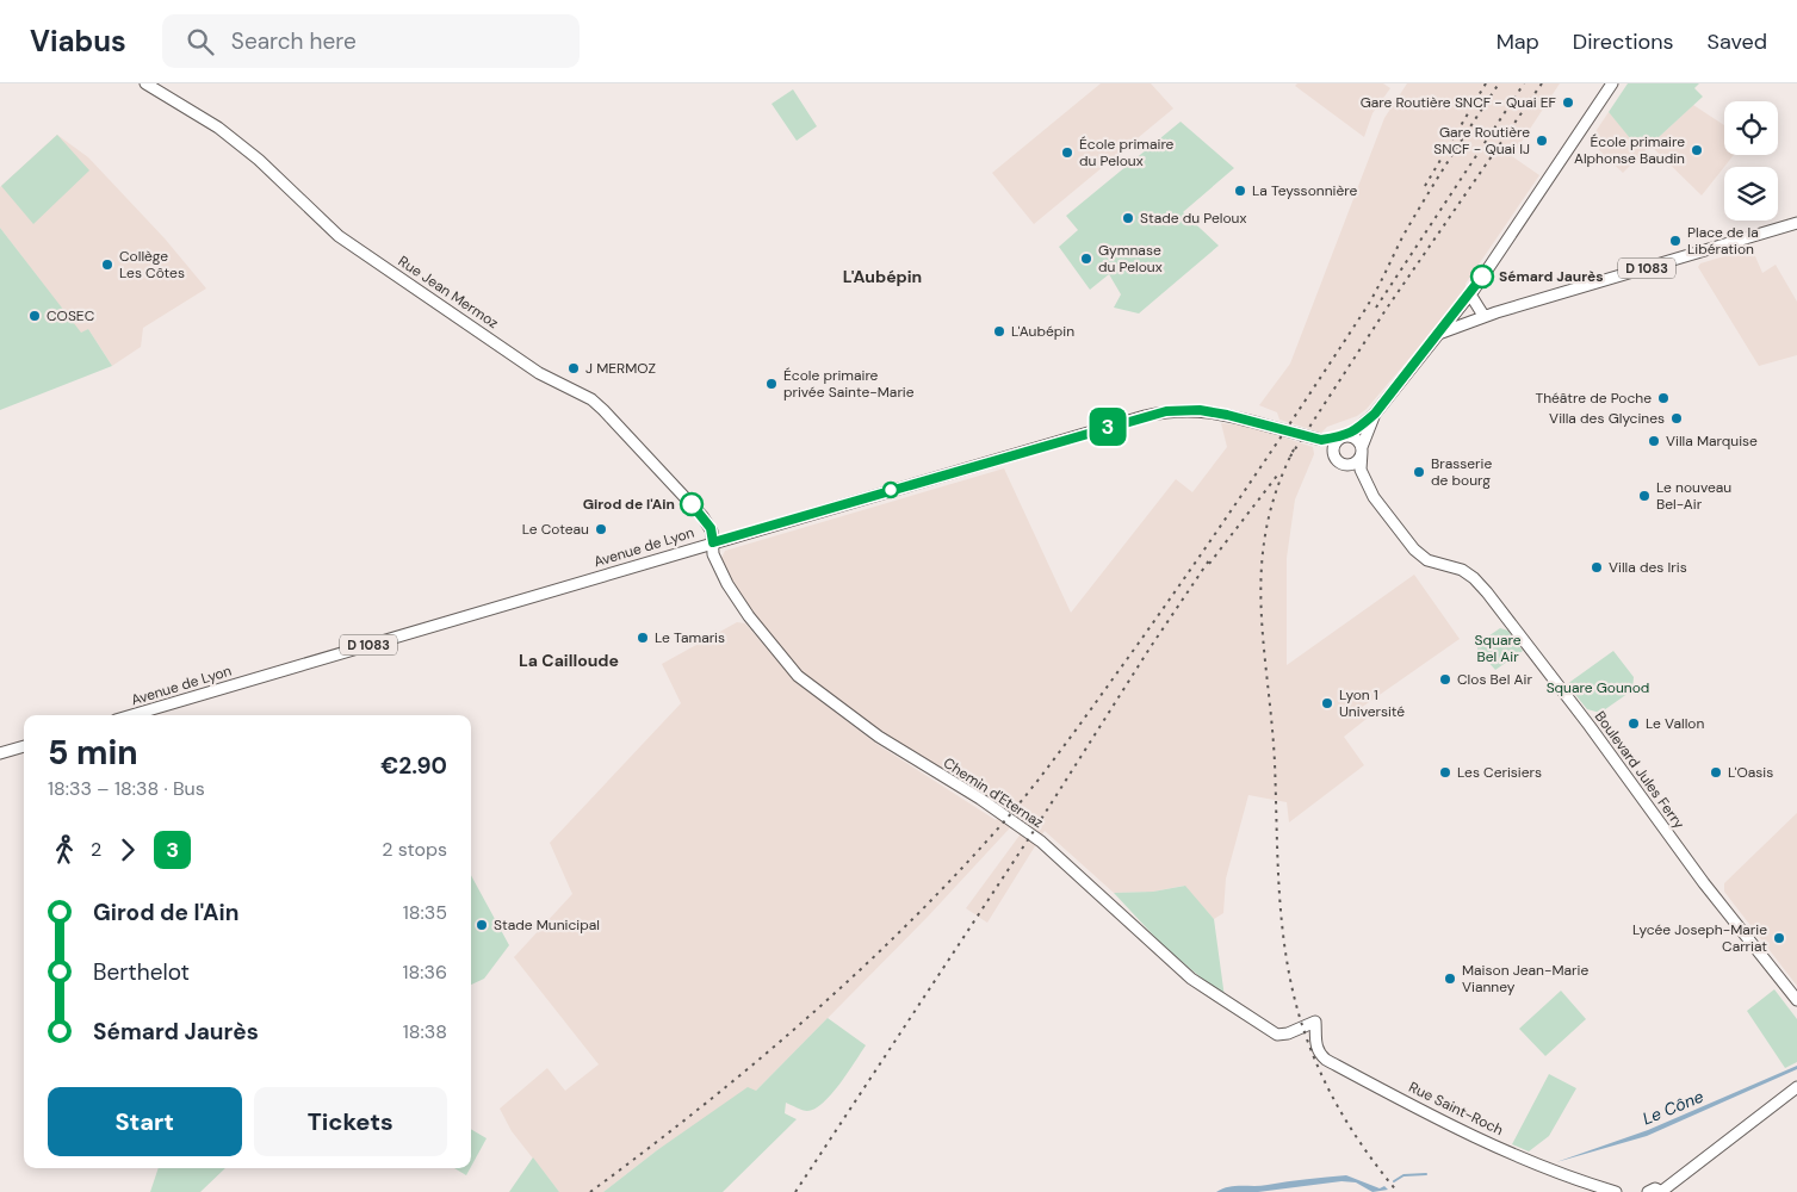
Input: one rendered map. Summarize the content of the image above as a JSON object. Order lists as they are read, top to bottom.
{
  "streets": {
    "main road": [
      "D 1083",
      "Rue Jean Mermoz",
      "Avenue de Lyon",
      "Boulevard Jules Ferry",
      "Chemin d'Eternaz",
      "Rue Saint-Roch"
    ]
  },
  "crossings": [
    ["Rue Jean Mermoz", "Avenue de Lyon"],
    ["Rue Jean Mermoz", "Chemin d'Eternaz"],
    ["Avenue de Lyon", "Boulevard Jules Ferry"],
    ["Avenue de Lyon", "Chemin d'Eternaz"]
  ],
  "districts": ["L'Aubépin", "La Cailloude"],
  "water": ["Le Cône"],
  "parks": ["Square Bel Air", "Square Gounod"],
  "places": [
    "Gare Routière SNCF - Quai EF",
    "Gare Routière SNCF - Quai IJ",
    "École primaire Alphonse Baudin",
    "École primaire du Peloux",
    "La Teyssonnière",
    "Stade du Peloux",
    "Place de la Libération",
    "Gymnase du Peloux",
    "Collège Les Côtes",
    "Sémard Jaurès",
    "COSEC",
    "L'Aubépin",
    "J MERMOZ",
    "École primaire privée Sainte-Marie",
    "Théâtre de Poche",
    "Villa des Glycines",
    "Villa Marquise",
    "Brasserie de bourg",
    "Le nouveau Bel-Air",
    "Girod de l'Ain",
    "Le Coteau",
    "Villa des Iris",
    "Le Tamaris",
    "Clos Bel Air",
    "Lyon 1 Université",
    "Le Vallon",
    "Les Cerisiers",
    "L'Oasis",
    "Stade Municipal",
    "Lycée Joseph-Marie Carriat",
    "Maison Jean-Marie Vianney"
  ],
  "lines": ["bus line 3"],
  "page": {
    "header": "Viabus",
    "search": "Search here",
    "nav": ["Map", "Directions", "Saved"],
    "on_map": "3",
    "heading": ["5 min", "18:33 – 18:38 · Bus", "€2.90"],
    "legs": ["2", "3", "2 stops"],
    "list": [
      {
        "name": "Girod de l'Ain",
        "value": "18:35"
      },
      {
        "name": "Berthelot",
        "value": "18:36"
      },
      {
        "name": "Sémard Jaurès",
        "value": "18:38"
      }
    ],
    "buttons": ["Start", "Tickets"]
  }
}
